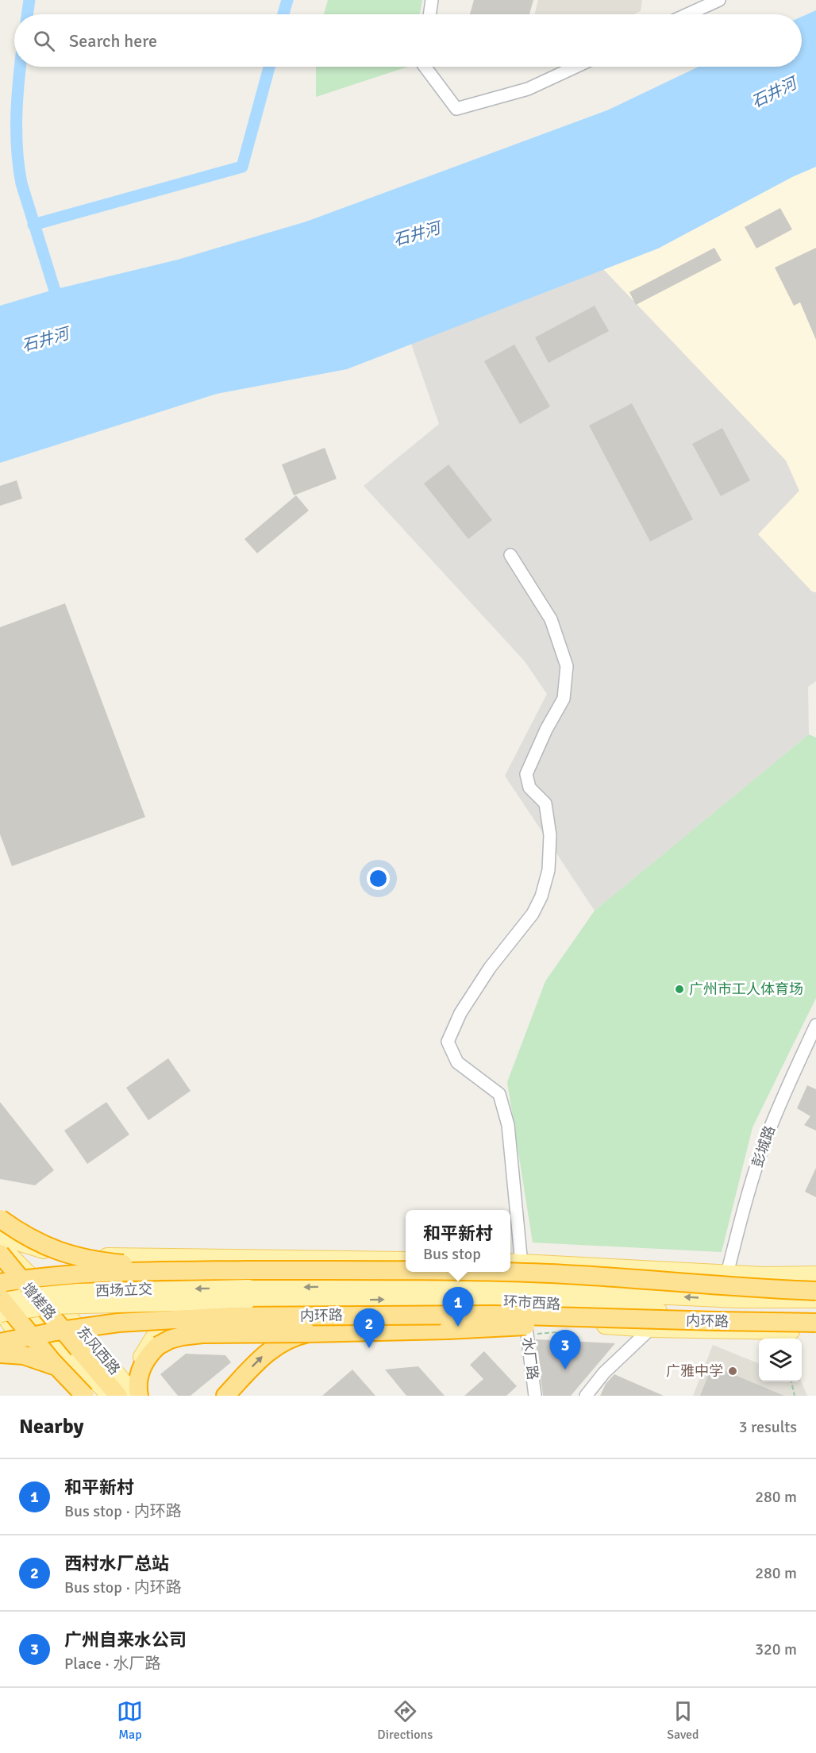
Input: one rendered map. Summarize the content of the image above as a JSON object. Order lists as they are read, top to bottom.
{
  "streets": {
    "highway": ["增槎路", "内环路"],
    "main road": ["西场立交", "环市西路", "东风西路"],
    "street": ["彭城路", "水厂路"]
  },
  "crossings": [
    ["西场立交", "环市西路"],
    ["增槎路", "东风西路"],
    ["环市西路", "内环路"]
  ],
  "water": ["石井河"],
  "places": ["广州市工人体育场", "广雅中学"],
  "page": {
    "search": "Search here",
    "popup": ["和平新村", "Bus stop"],
    "pins": ["1", "2", "3"],
    "heading": ["Nearby", "3 results"],
    "list": [
      {
        "mark": "1",
        "name": "和平新村",
        "note": "Bus stop · 内环路",
        "value": "280 m"
      },
      {
        "mark": "2",
        "name": "西村水厂总站",
        "note": "Bus stop · 内环路",
        "value": "280 m"
      },
      {
        "mark": "3",
        "name": "广州自来水公司",
        "note": "Place · 水厂路",
        "value": "320 m"
      }
    ],
    "nav": ["Map", "Directions", "Saved"]
  }
}
